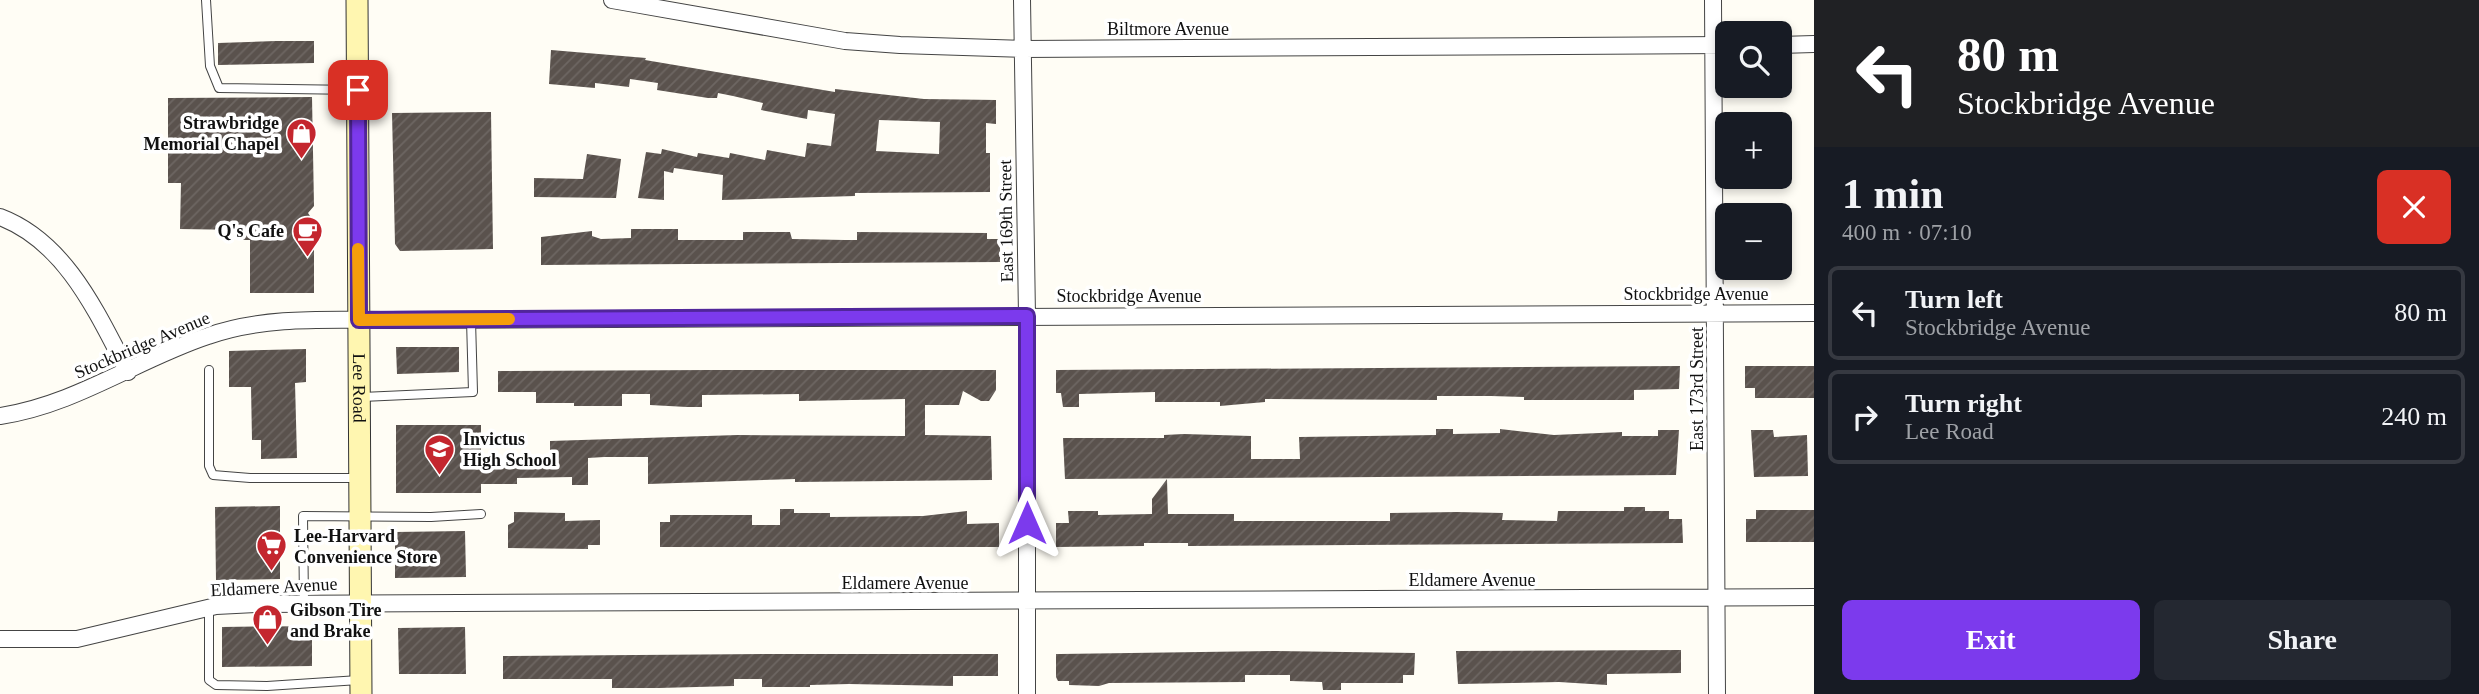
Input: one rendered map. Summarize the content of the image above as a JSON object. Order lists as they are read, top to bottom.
{
  "streets": {
    "main road": ["Lee Road"],
    "street": [
      "Biltmore Avenue",
      "East 169th Street",
      "Stockbridge Avenue",
      "East 173rd Street",
      "Eldamere Avenue"
    ]
  },
  "crossings": [
    ["Biltmore Avenue", "East 169th Street"],
    ["East 169th Street", "Stockbridge Avenue"],
    ["East 169th Street", "Eldamere Avenue"],
    ["Stockbridge Avenue", "Lee Road"],
    ["Stockbridge Avenue", "East 173rd Street"],
    ["Lee Road", "Eldamere Avenue"],
    ["East 173rd Street", "Eldamere Avenue"]
  ],
  "places": {
    "shop": ["Strawbridge Memorial Chapel", "Gibson Tire and Brake"],
    "cafe": ["Q's Cafe"],
    "school or university": ["Invictus High School"],
    "supermarket": ["Lee-Harvard Convenience Store"]
  },
  "page": {
    "turn": ["80 m", "Stockbridge Avenue"],
    "map_buttons": ["+", "−"],
    "heading": ["1 min", "400 m · 07:10"],
    "list": [
      {
        "name": "Turn left",
        "note": "Stockbridge Avenue",
        "value": "80 m"
      },
      {
        "name": "Turn right",
        "note": "Lee Road",
        "value": "240 m"
      }
    ],
    "buttons": ["Exit", "Share"]
  }
}
